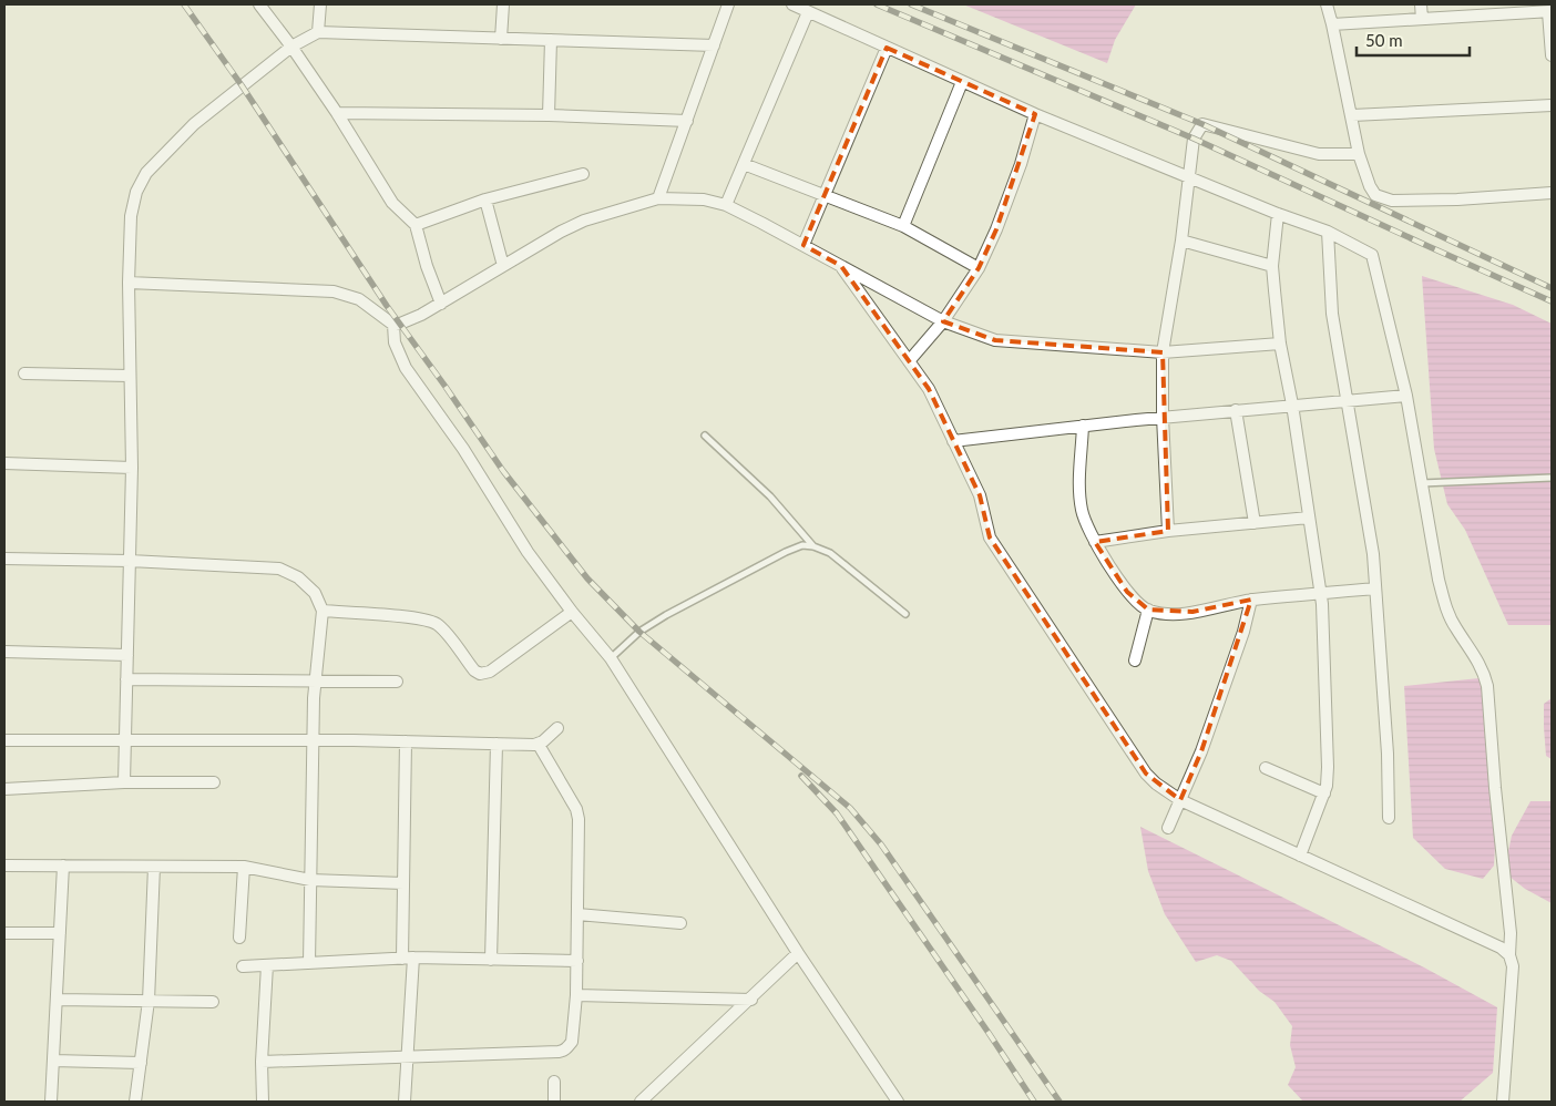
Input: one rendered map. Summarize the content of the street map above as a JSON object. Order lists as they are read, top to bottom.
{
  "scale_bar": "50 m"
}
